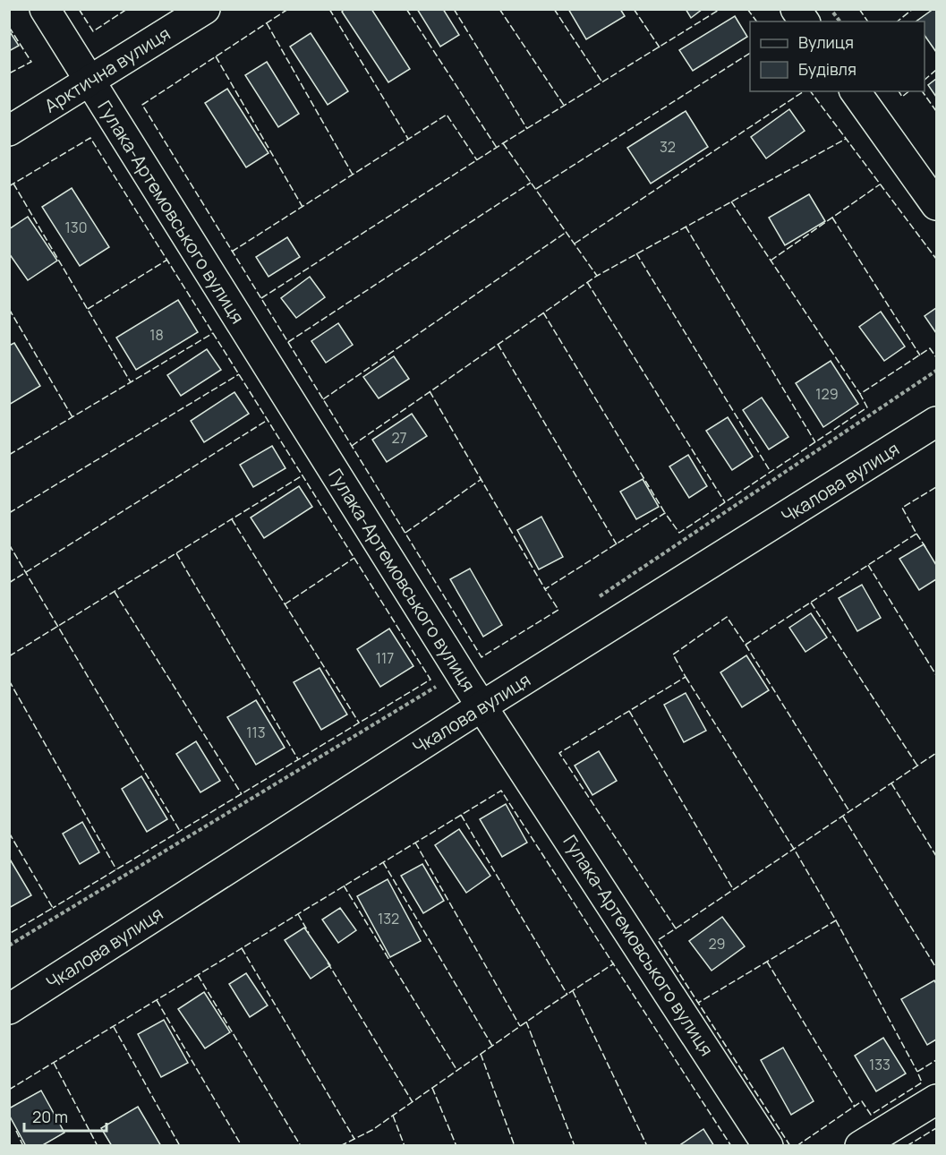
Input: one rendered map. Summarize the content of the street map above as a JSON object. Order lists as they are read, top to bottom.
{
  "streets": {
    "street": ["Арктична вулиця", "Гулака-Артемовського вулиця", "Чкалова вулиця"]
  },
  "crossings": [
    ["Арктична вулиця", "Гулака-Артемовського вулиця"],
    ["Гулака-Артемовського вулиця", "Чкалова вулиця"]
  ],
  "house_numbers": [
    "32",
    "130",
    "18",
    "129",
    "27",
    "117",
    "113",
    "132",
    "29",
    "133"
  ],
  "legend": ["Вулиця", "Будівля"],
  "scale_bar": "20 m"
}
